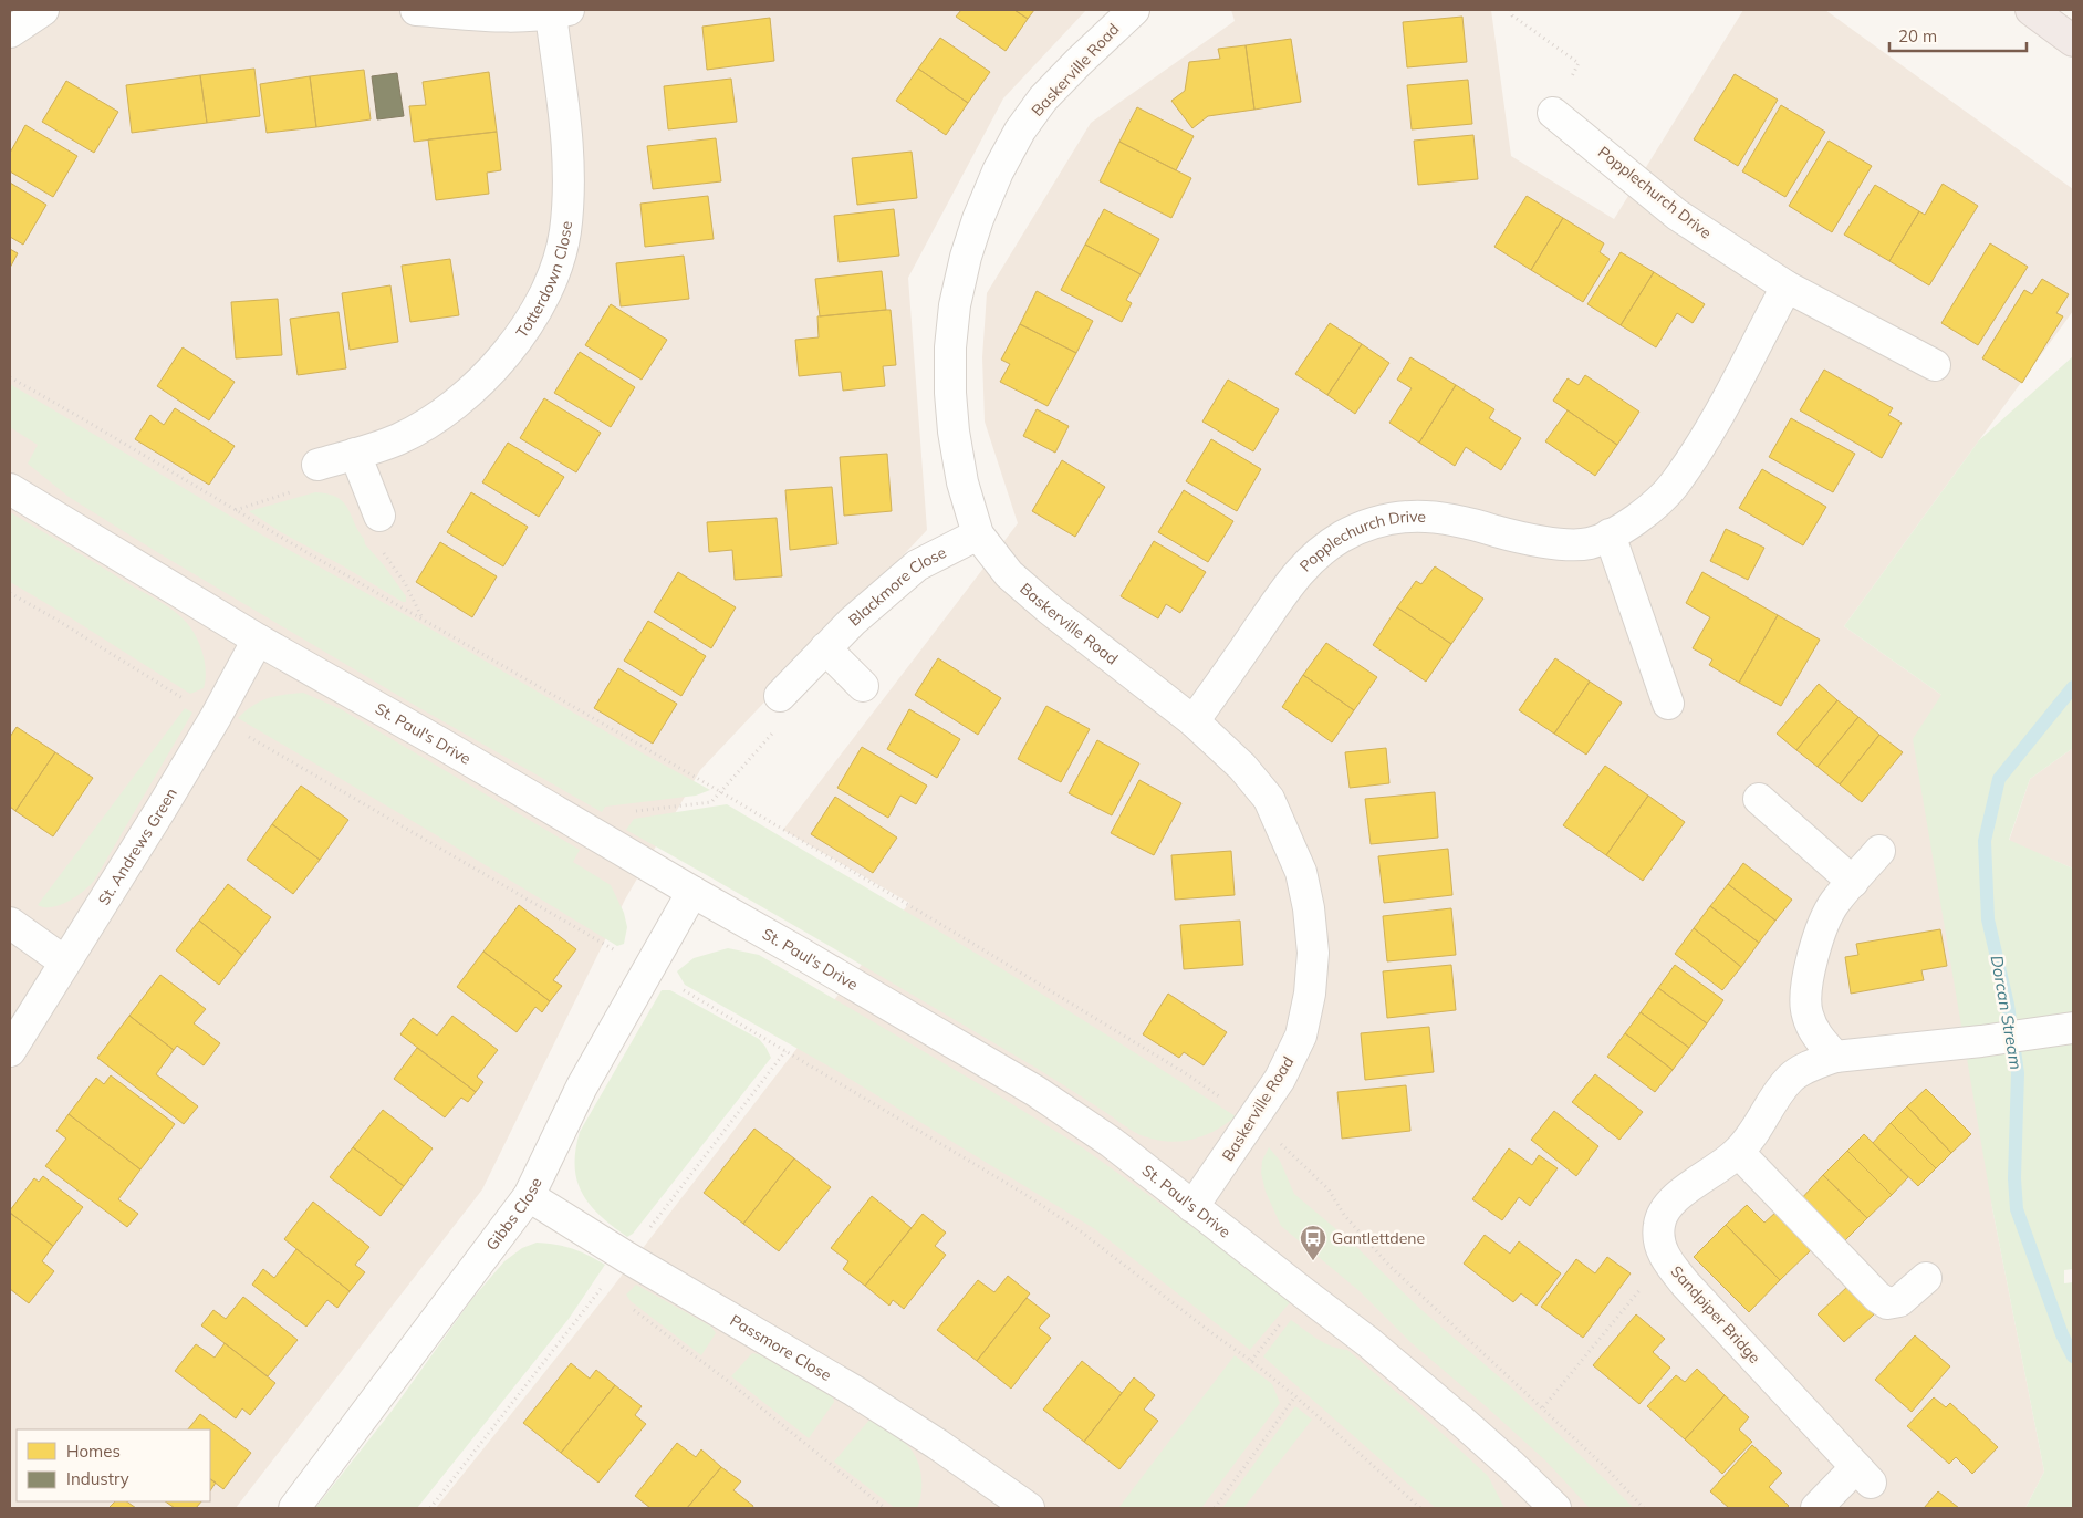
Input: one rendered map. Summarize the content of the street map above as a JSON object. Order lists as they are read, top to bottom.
{
  "streets": {
    "street": [
      "Baskerville Road",
      "Popplechurch Drive",
      "Totterdown Close",
      "Blackmore Close",
      "St. Paul's Drive",
      "St. Andrews Green",
      "Gibbs Close",
      "Sandpiper Bridge",
      "Passmore Close"
    ]
  },
  "crossings": [
    ["Baskerville Road", "Popplechurch Drive"],
    ["Baskerville Road", "Blackmore Close"],
    ["Baskerville Road", "St. Paul's Drive"],
    ["St. Paul's Drive", "St. Andrews Green"],
    ["St. Paul's Drive", "Gibbs Close"],
    ["Gibbs Close", "Passmore Close"]
  ],
  "water": ["Dorcan Stream"],
  "places": {
    "bus stop": ["Gantlettdene"]
  },
  "legend": ["Homes", "Industry"],
  "scale_bar": "20 m"
}
